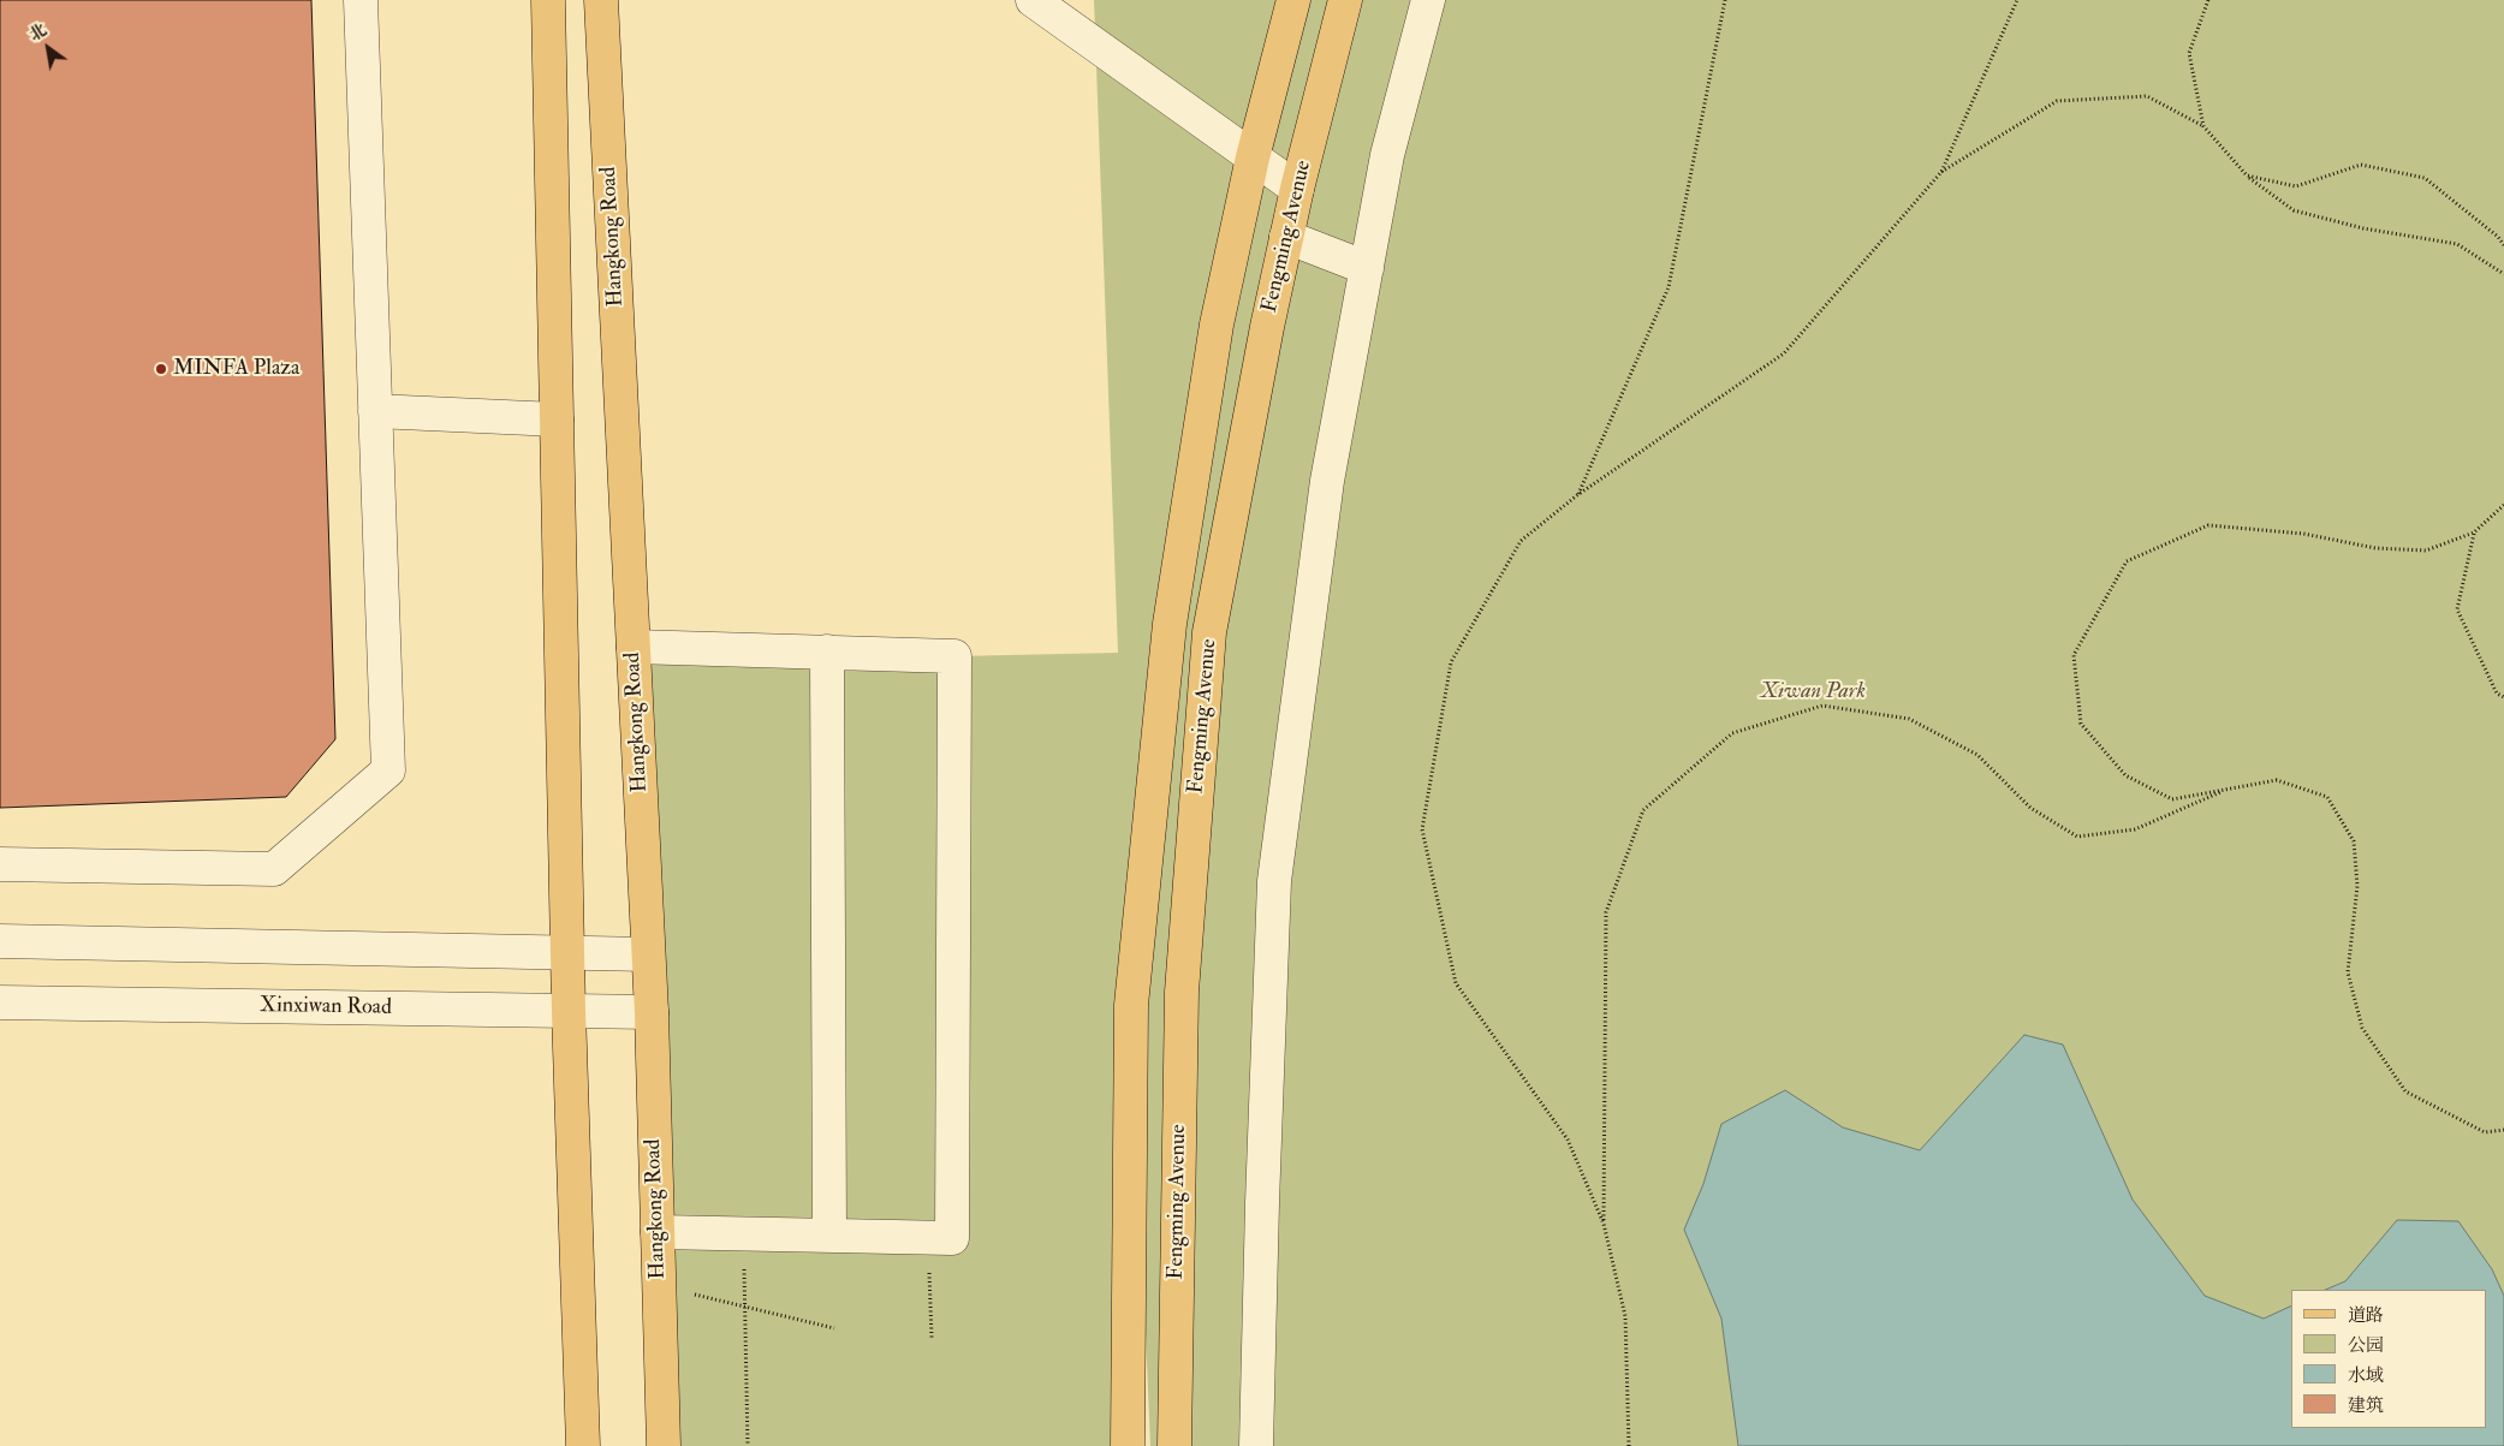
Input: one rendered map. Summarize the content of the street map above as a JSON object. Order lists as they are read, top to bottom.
{
  "streets": {
    "main road": ["Hangkong Road", "Fengming Avenue"],
    "street": ["Xinxiwan Road"]
  },
  "crossings": [
    ["Hangkong Road", "Xinxiwan Road"]
  ],
  "parks": ["Xiwan Park"],
  "places": ["MINFA Plaza"],
  "legend": [
    "道路",
    "公园",
    "水域",
    "建筑"
  ],
  "north": "top left"
}
